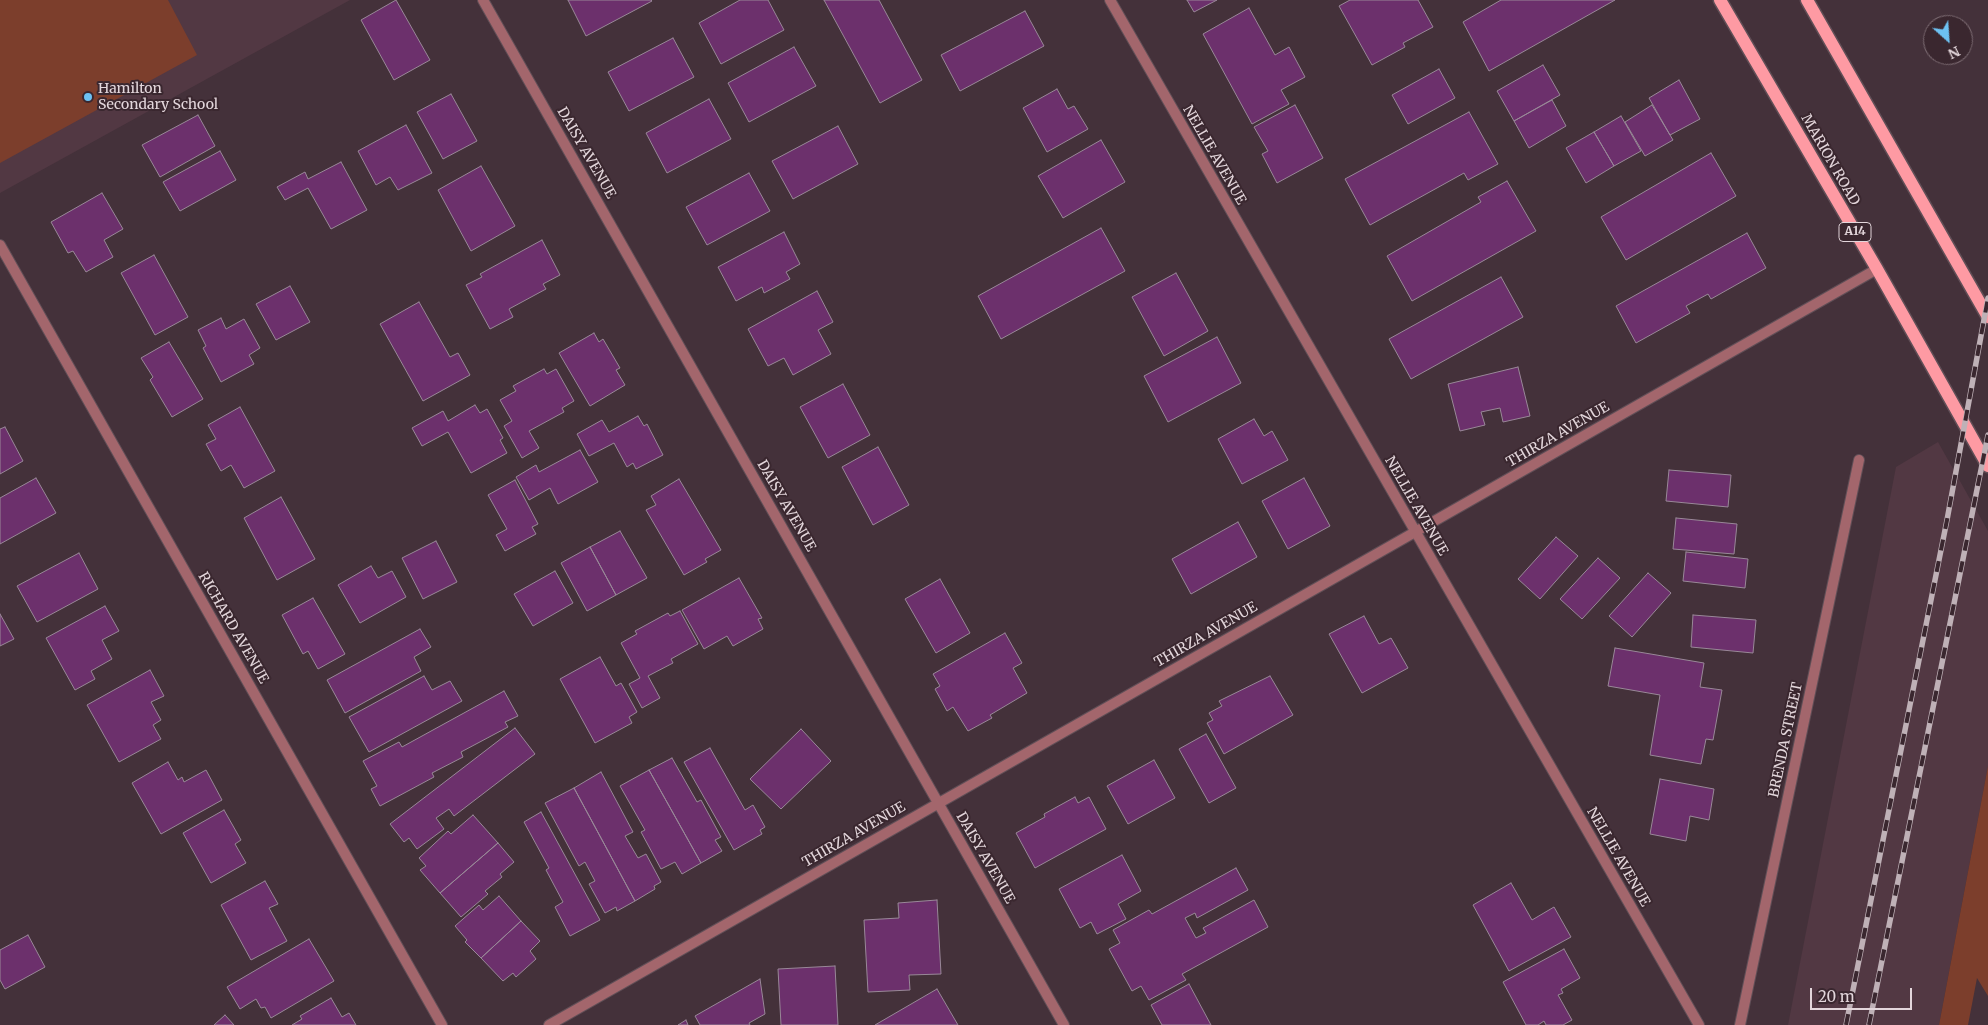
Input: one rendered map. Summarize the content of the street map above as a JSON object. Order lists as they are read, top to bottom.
{
  "streets": {
    "main road": ["MARION ROAD", "A14"],
    "street": [
      "DAISY AVENUE",
      "NELLIE AVENUE",
      "THIRZA AVENUE",
      "RICHARD AVENUE",
      "BRENDA STREET"
    ]
  },
  "crossings": [
    ["DAISY AVENUE", "THIRZA AVENUE"],
    ["NELLIE AVENUE", "THIRZA AVENUE"],
    ["MARION ROAD", "THIRZA AVENUE"]
  ],
  "places": ["Hamilton Secondary School"],
  "scale_bar": "20 m",
  "north": "bottom right"
}
